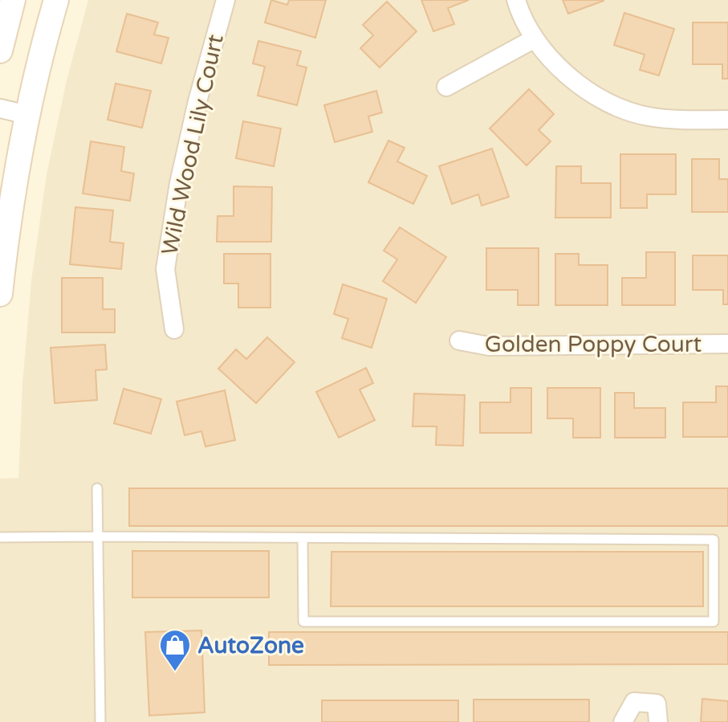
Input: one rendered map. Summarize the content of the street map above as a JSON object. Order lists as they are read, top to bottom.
{
  "streets": {
    "street": ["Wild Wood Lily Court", "Golden Poppy Court"]
  },
  "places": {
    "shop": ["AutoZone"]
  }
}
